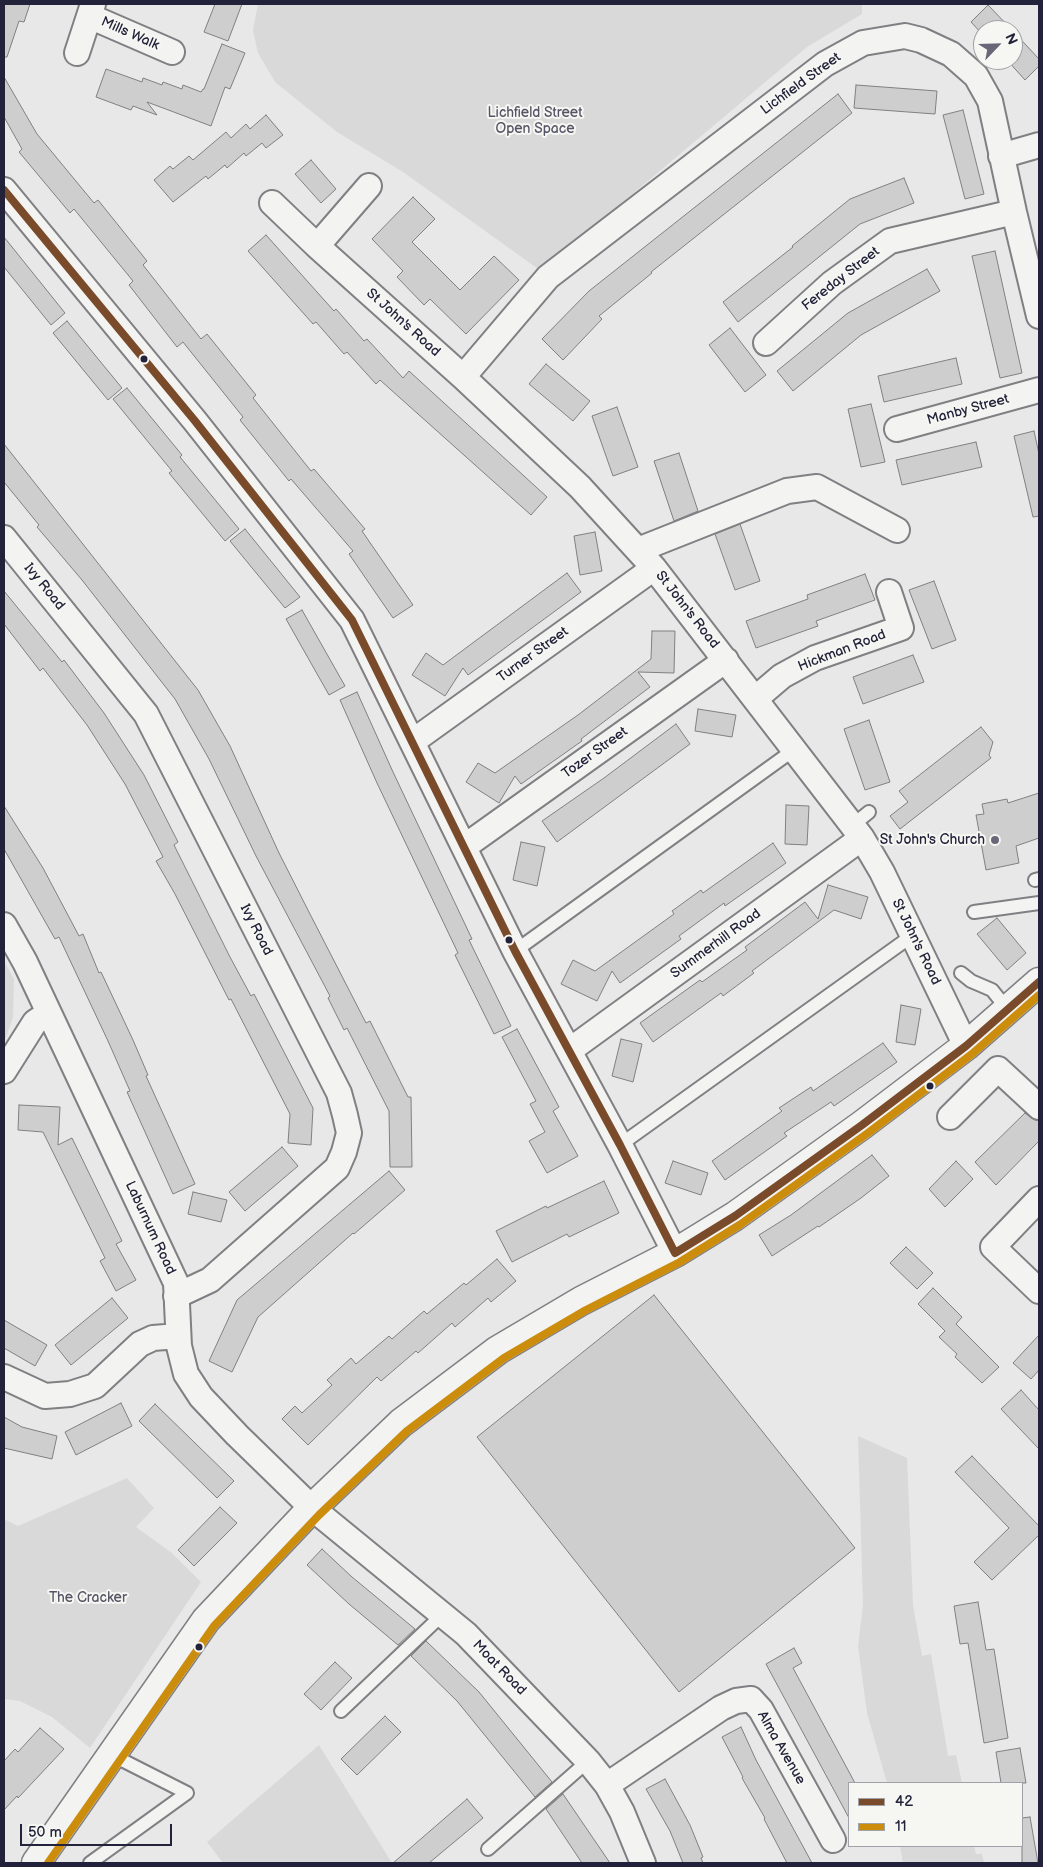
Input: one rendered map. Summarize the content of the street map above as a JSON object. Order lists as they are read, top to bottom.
{
  "streets": {
    "street": [
      "Mills Walk",
      "Lichfield Street",
      "Fereday Street",
      "St John's Road",
      "Manby Street",
      "Ivy Road",
      "Hickman Road",
      "Turner Street",
      "Tozer Street",
      "Summerhill Road",
      "Laburnum Road",
      "Moat Road",
      "Alma Avenue"
    ]
  },
  "crossings": [
    ["Lichfield Street", "Fereday Street"],
    ["Lichfield Street", "St John's Road"],
    ["St John's Road", "Hickman Road"],
    ["St John's Road", "Turner Street"],
    ["St John's Road", "Tozer Street"],
    ["St John's Road", "Summerhill Road"],
    ["Ivy Road", "Laburnum Road"],
    ["Laburnum Road", "Moat Road"],
    ["Moat Road", "Alma Avenue"]
  ],
  "parks": ["Lichfield Street Open Space", "The Cracker"],
  "places": ["St John's Church"],
  "lines": ["transit line 42", "transit line 11"],
  "legend": ["42", "11"],
  "scale_bar": "50 m",
  "north": "top right"
}
